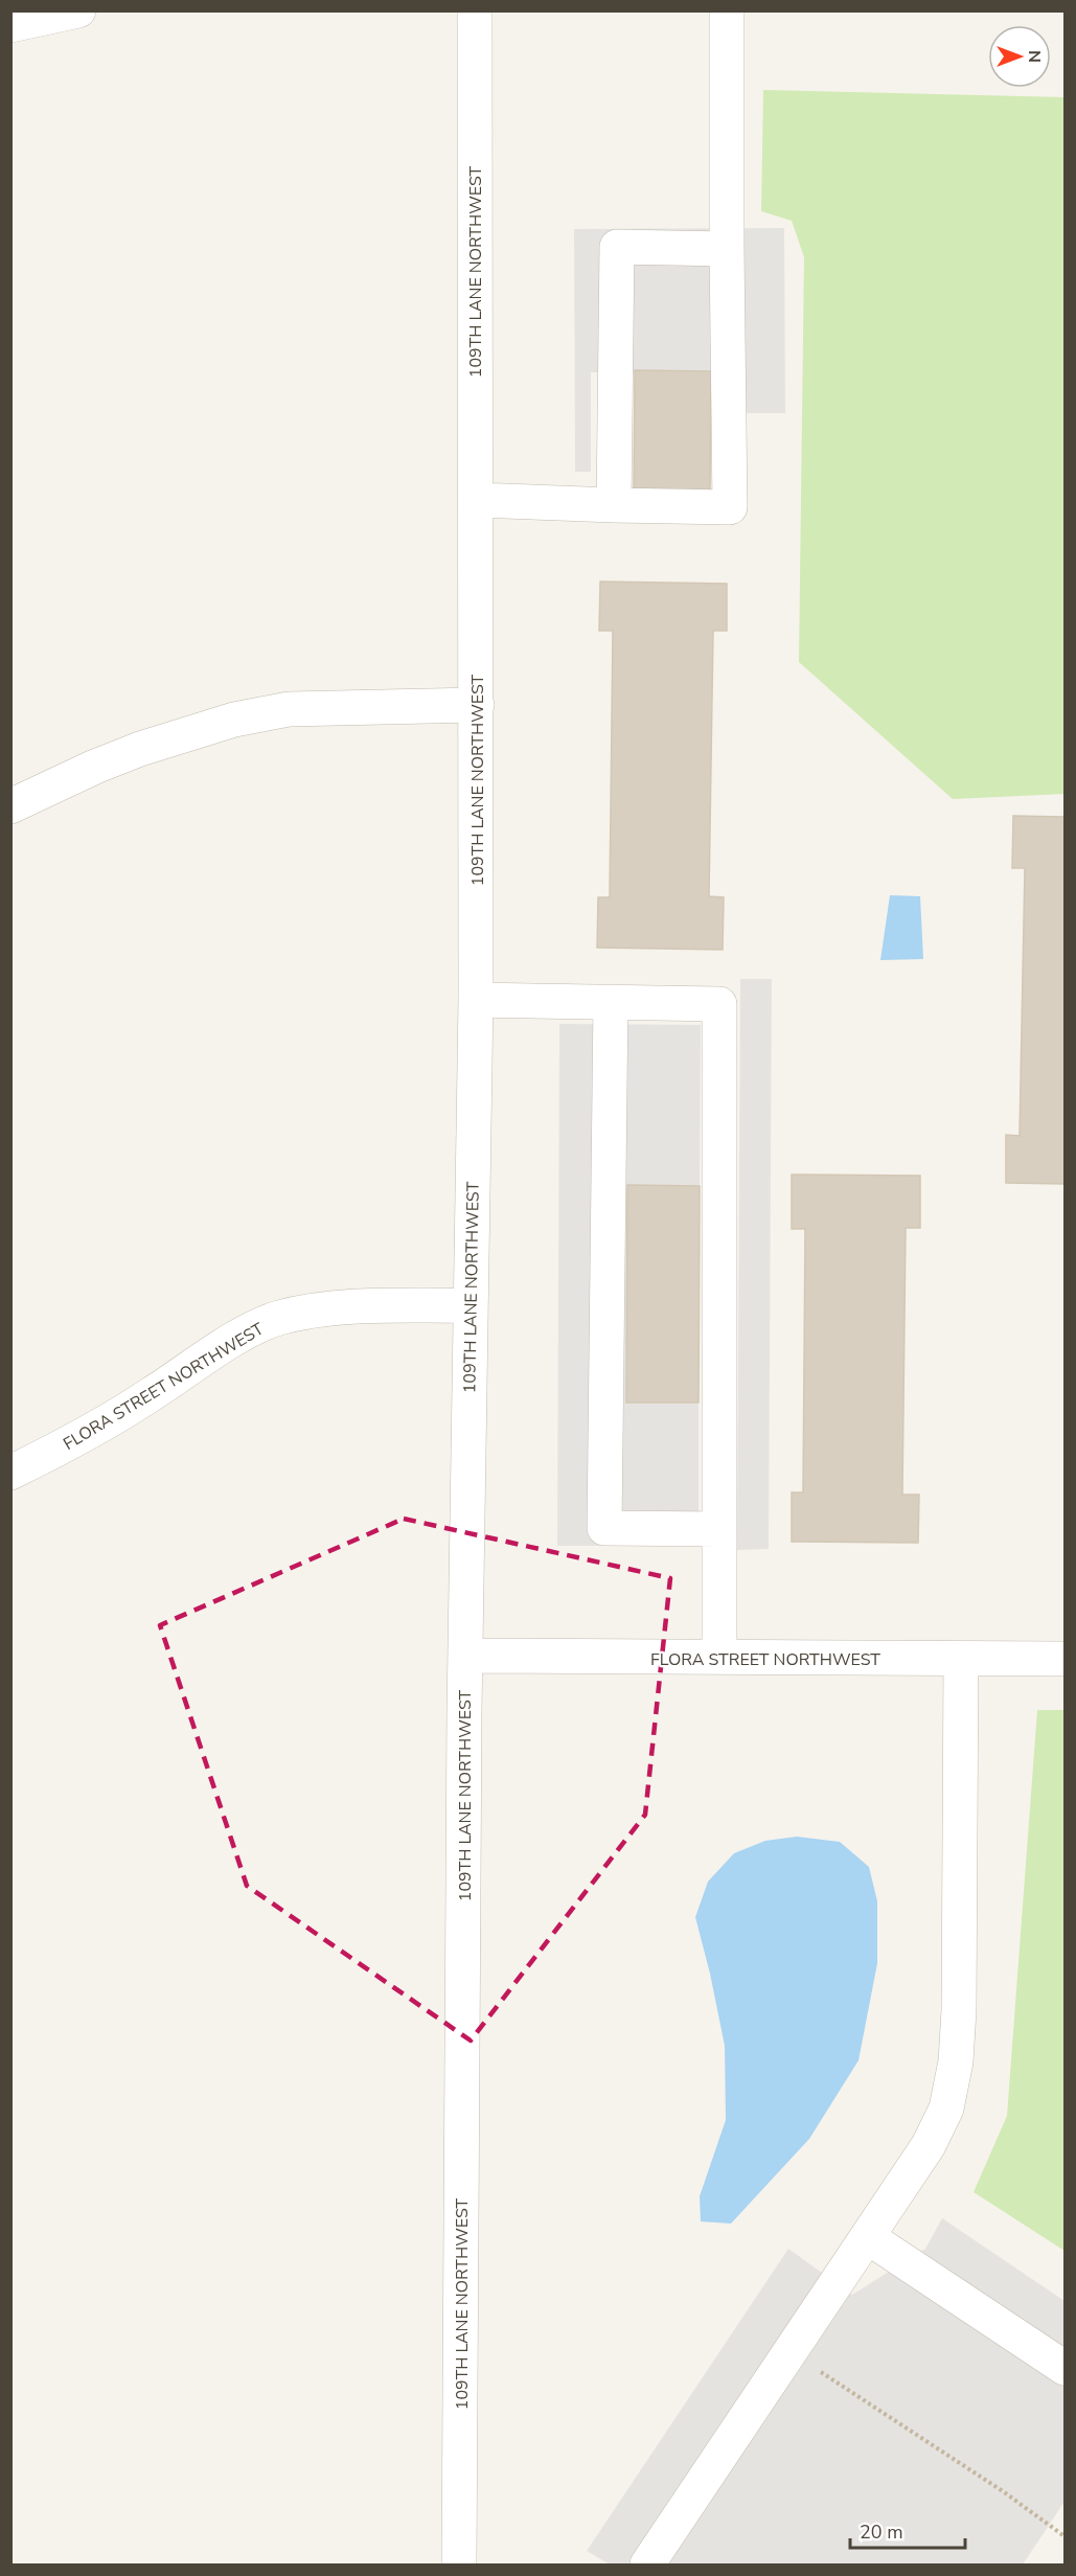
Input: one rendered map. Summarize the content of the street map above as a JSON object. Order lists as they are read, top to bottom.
{
  "streets": {
    "street": ["109TH LANE NORTHWEST", "FLORA STREET NORTHWEST"]
  },
  "crossings": [
    ["109TH LANE NORTHWEST", "FLORA STREET NORTHWEST"]
  ],
  "scale_bar": "20 m",
  "north": "right"
}
